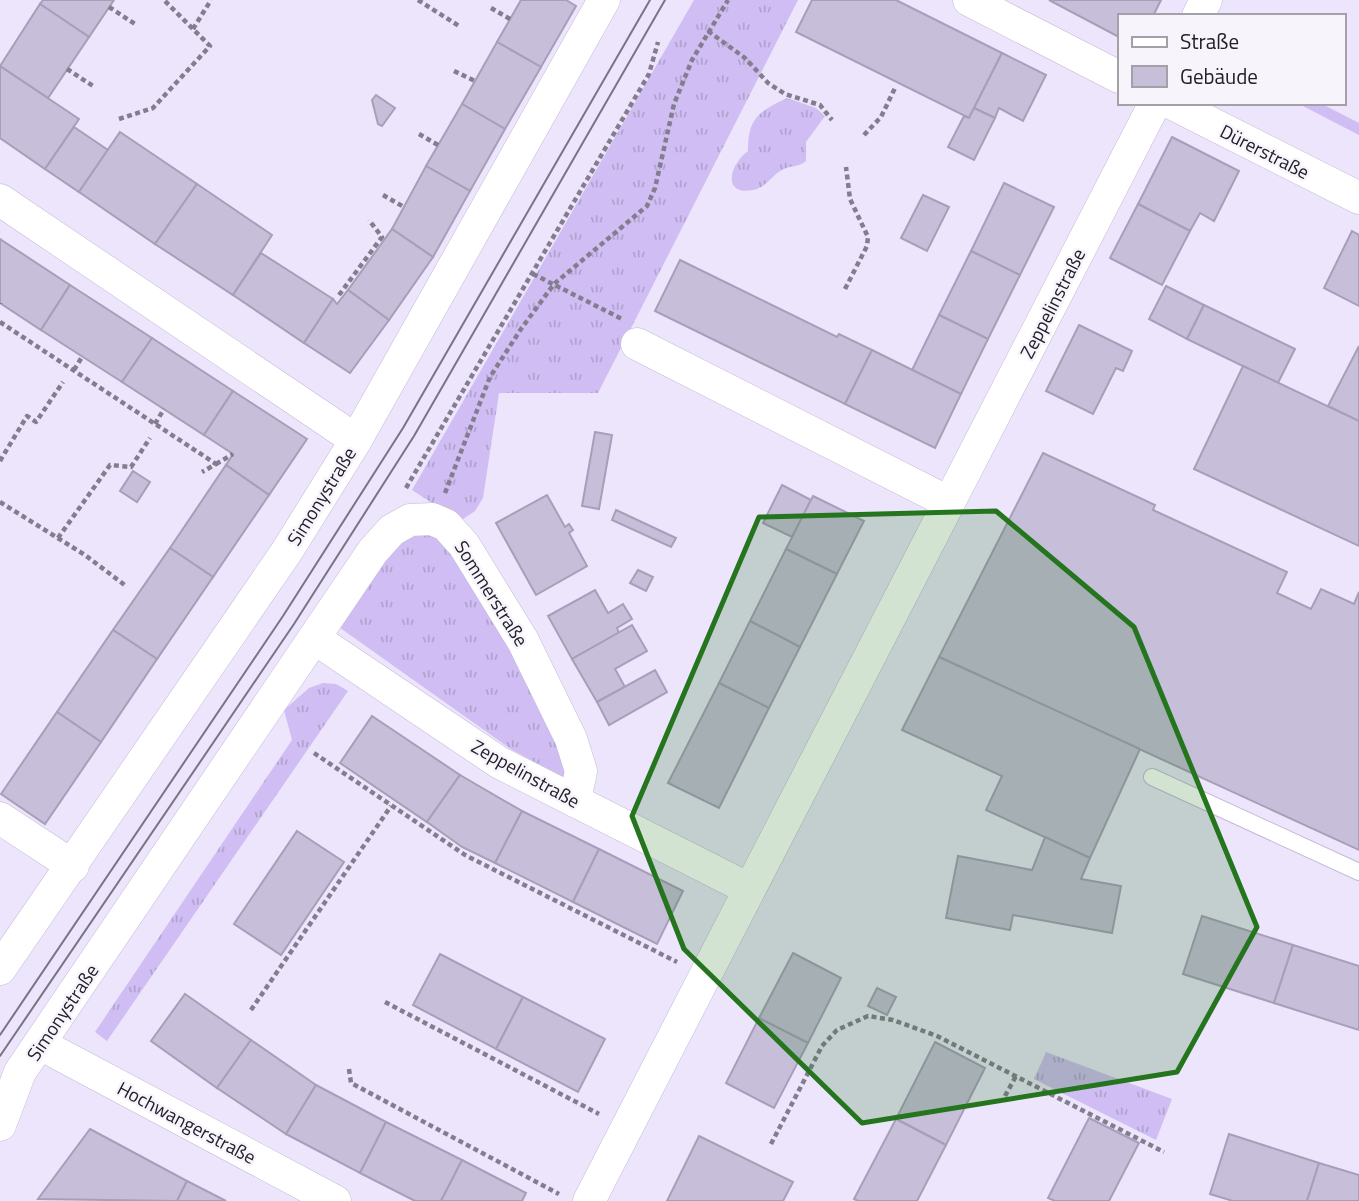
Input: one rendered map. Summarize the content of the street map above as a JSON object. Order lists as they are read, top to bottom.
{
  "streets": {
    "street": [
      "Dürerstraße",
      "Zeppelinstraße",
      "Simonystraße",
      "Sommerstraße",
      "Hochwangerstraße"
    ]
  },
  "crossings": [
    ["Zeppelinstraße", "Simonystraße"],
    ["Zeppelinstraße", "Sommerstraße"],
    ["Simonystraße", "Hochwangerstraße"]
  ],
  "legend": ["Straße", "Gebäude"]
}
